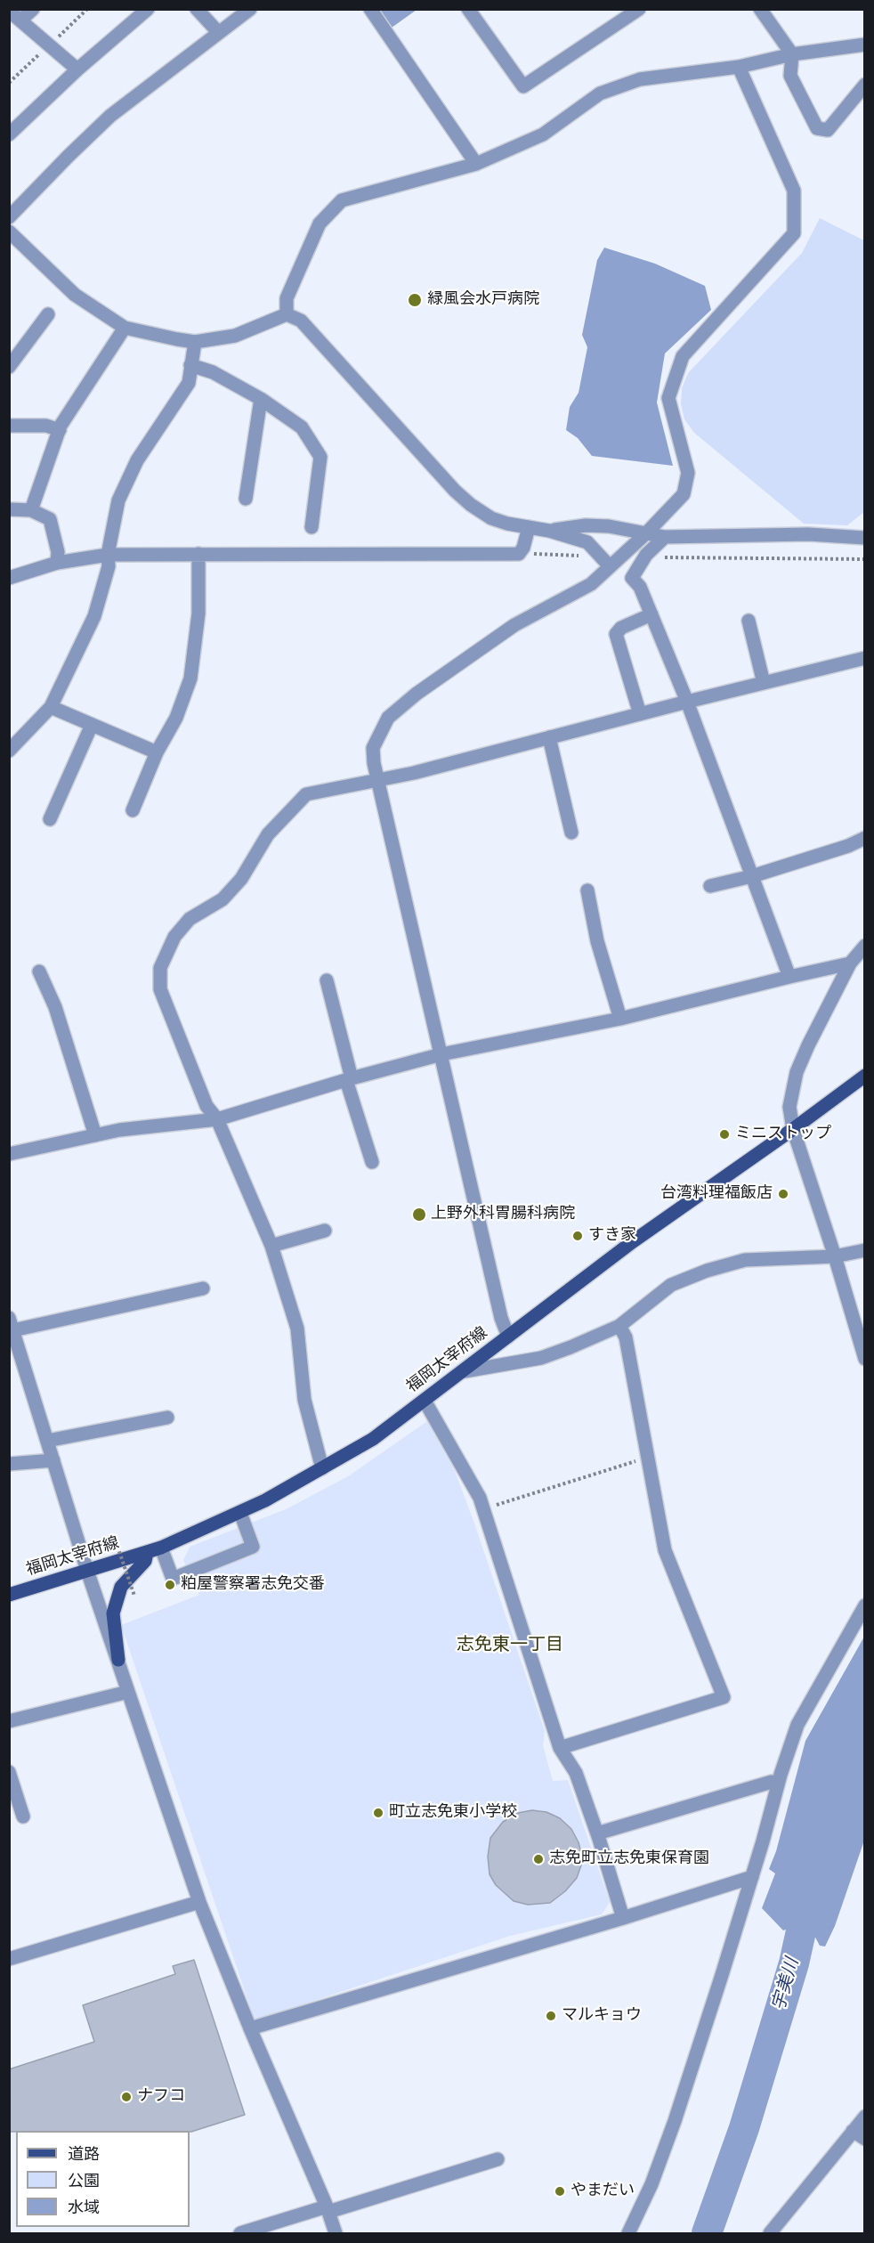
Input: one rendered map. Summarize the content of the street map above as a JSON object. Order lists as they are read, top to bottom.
{
  "streets": {
    "main road": ["福岡太宰府線"]
  },
  "districts": ["志免東一丁目"],
  "water": ["宇美川"],
  "places": [
    "緑風会水戸病院",
    "ミニストップ",
    "台湾料理福飯店",
    "上野外科胃腸科病院",
    "すき家",
    "粕屋警察署志免交番",
    "町立志免東小学校",
    "志免町立志免東保育園",
    "マルキョウ",
    "ナフコ",
    "やまだい"
  ],
  "legend": ["道路", "公園", "水域"]
}
